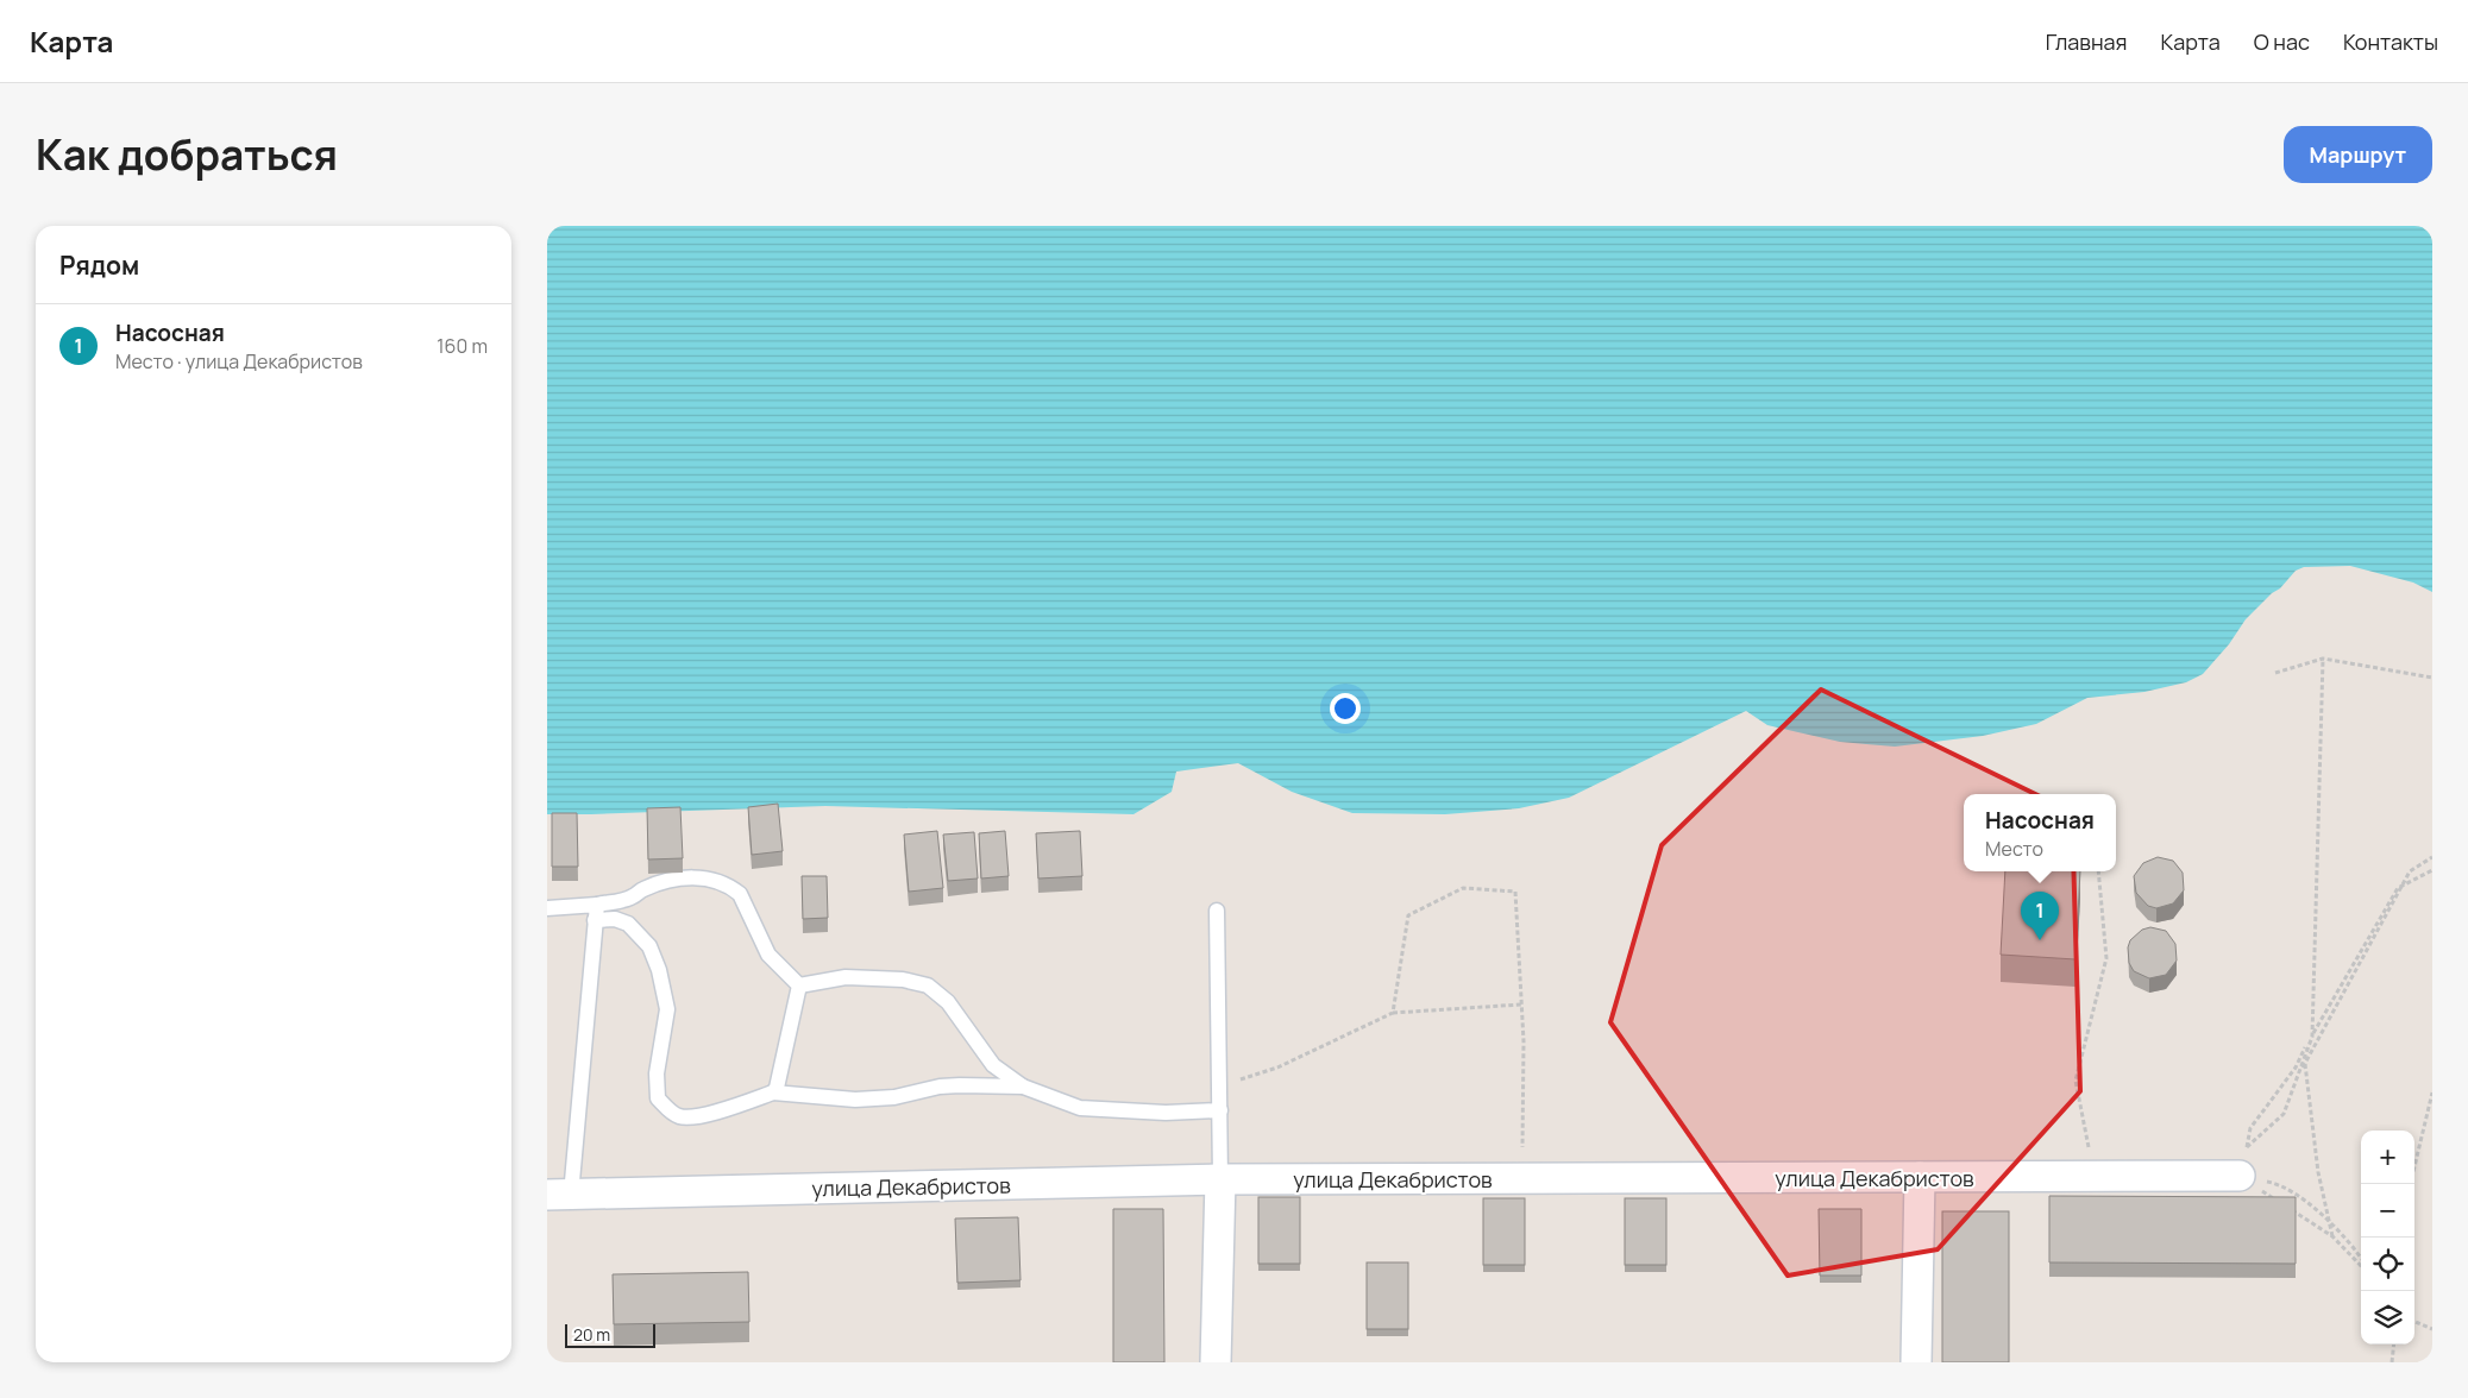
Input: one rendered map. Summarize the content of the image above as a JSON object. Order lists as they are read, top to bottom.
{
  "streets": {
    "street": ["улица Декабристов"]
  },
  "scale_bar": "20 m",
  "page": {
    "header": "Карта",
    "nav": [
      "Главная",
      "Карта",
      "О нас",
      "Контакты"
    ],
    "title": "Как добраться",
    "buttons": "Маршрут",
    "heading": "Рядом",
    "list": [
      {
        "mark": "1",
        "name": "Насосная",
        "note": "Место · улица Декабристов",
        "value": "160 m"
      }
    ],
    "popup": ["Насосная", "Место"],
    "pins": "1",
    "map_buttons": ["+", "−"],
    "scale": "20 m"
  }
}
